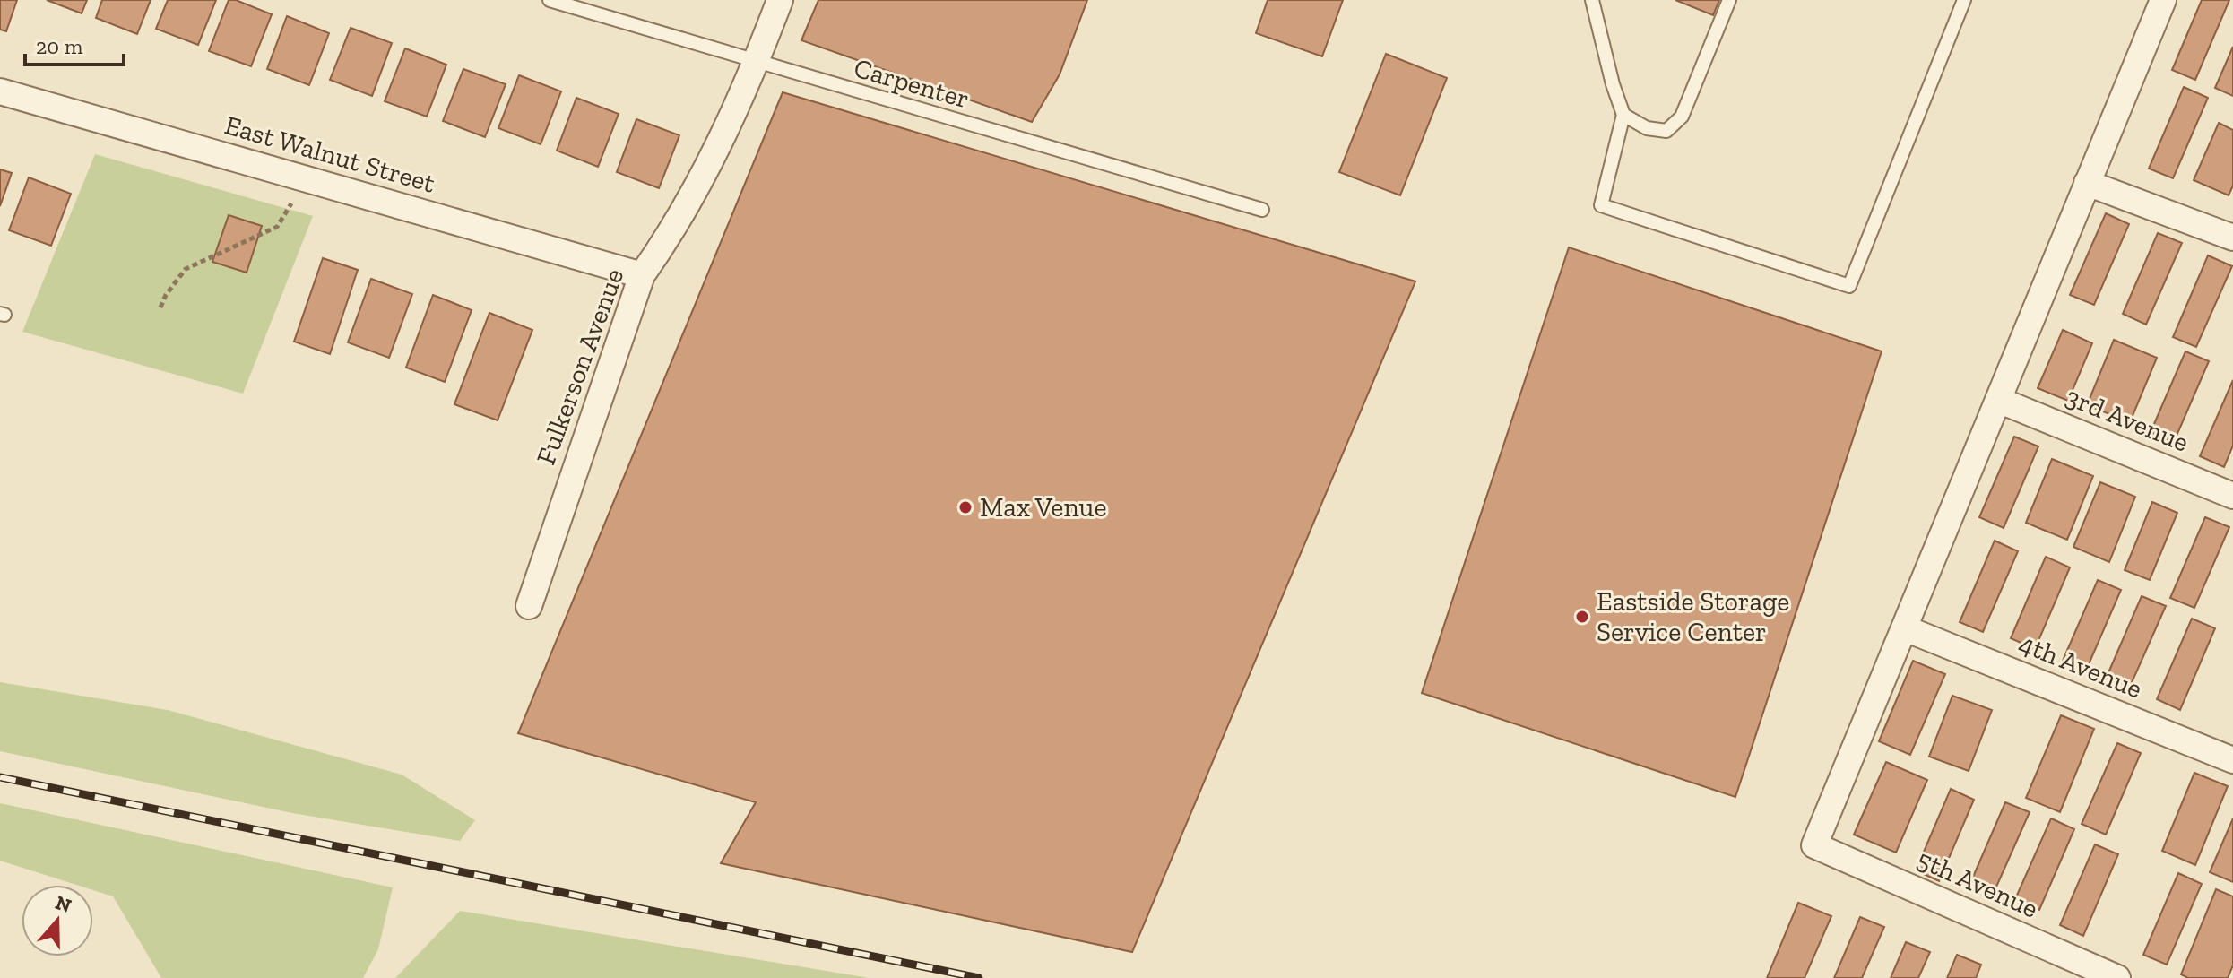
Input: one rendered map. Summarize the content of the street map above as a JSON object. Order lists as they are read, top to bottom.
{
  "streets": {
    "street": [
      "East Walnut Street",
      "Fulkerson Avenue",
      "3rd Avenue",
      "4th Avenue",
      "5th Avenue"
    ],
    "lane": ["Carpenter"]
  },
  "crossings": [
    ["Carpenter", "Fulkerson Avenue"],
    ["East Walnut Street", "Fulkerson Avenue"],
    ["4th Avenue", "5th Avenue"]
  ],
  "places": ["Max Venue", "Eastside Storage Service Center"],
  "scale_bar": "20 m",
  "north": "top"
}
